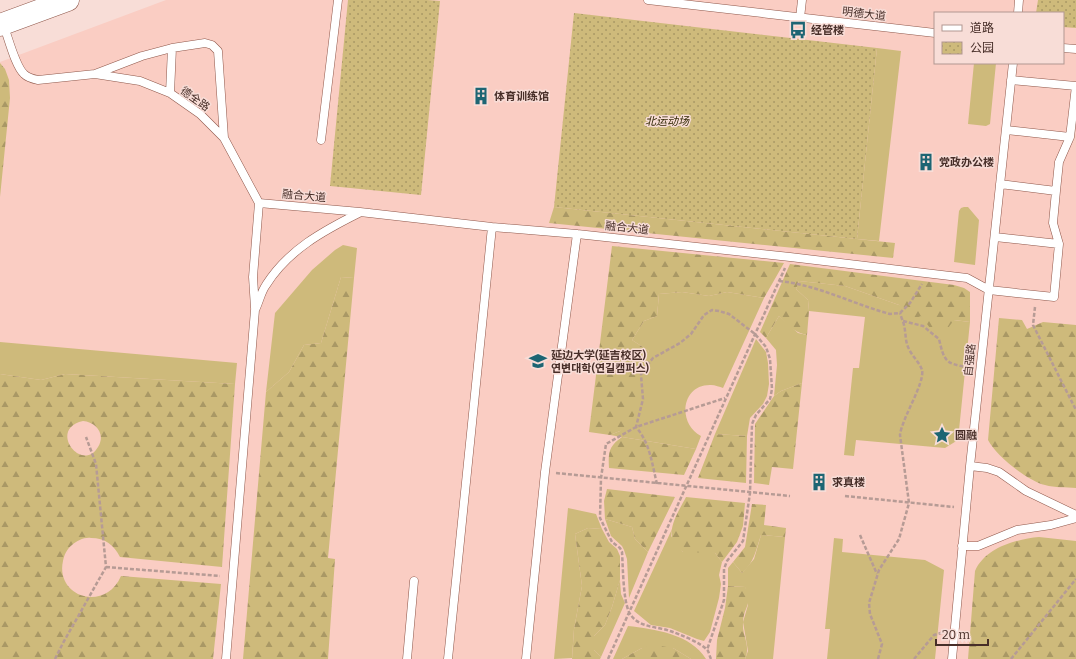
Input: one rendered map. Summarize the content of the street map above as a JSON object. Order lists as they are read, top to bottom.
{
  "streets": {
    "lane": [
      "明德大道",
      "德全路",
      "融合大道",
      "自强路"
    ]
  },
  "crossings": [
    ["德全路", "融合大道"],
    ["融合大道", "自强路"]
  ],
  "parks": ["北运动场"],
  "places": {
    "bus stop": ["经管楼"],
    "building": ["体育训练馆", "党政办公楼", "求真楼"],
    "school or university": ["延边大学(延吉校区) 연변대학(연길캠퍼스)"],
    "place": ["圆融"]
  },
  "legend": ["道路", "公园"],
  "scale_bar": "20 m"
}
